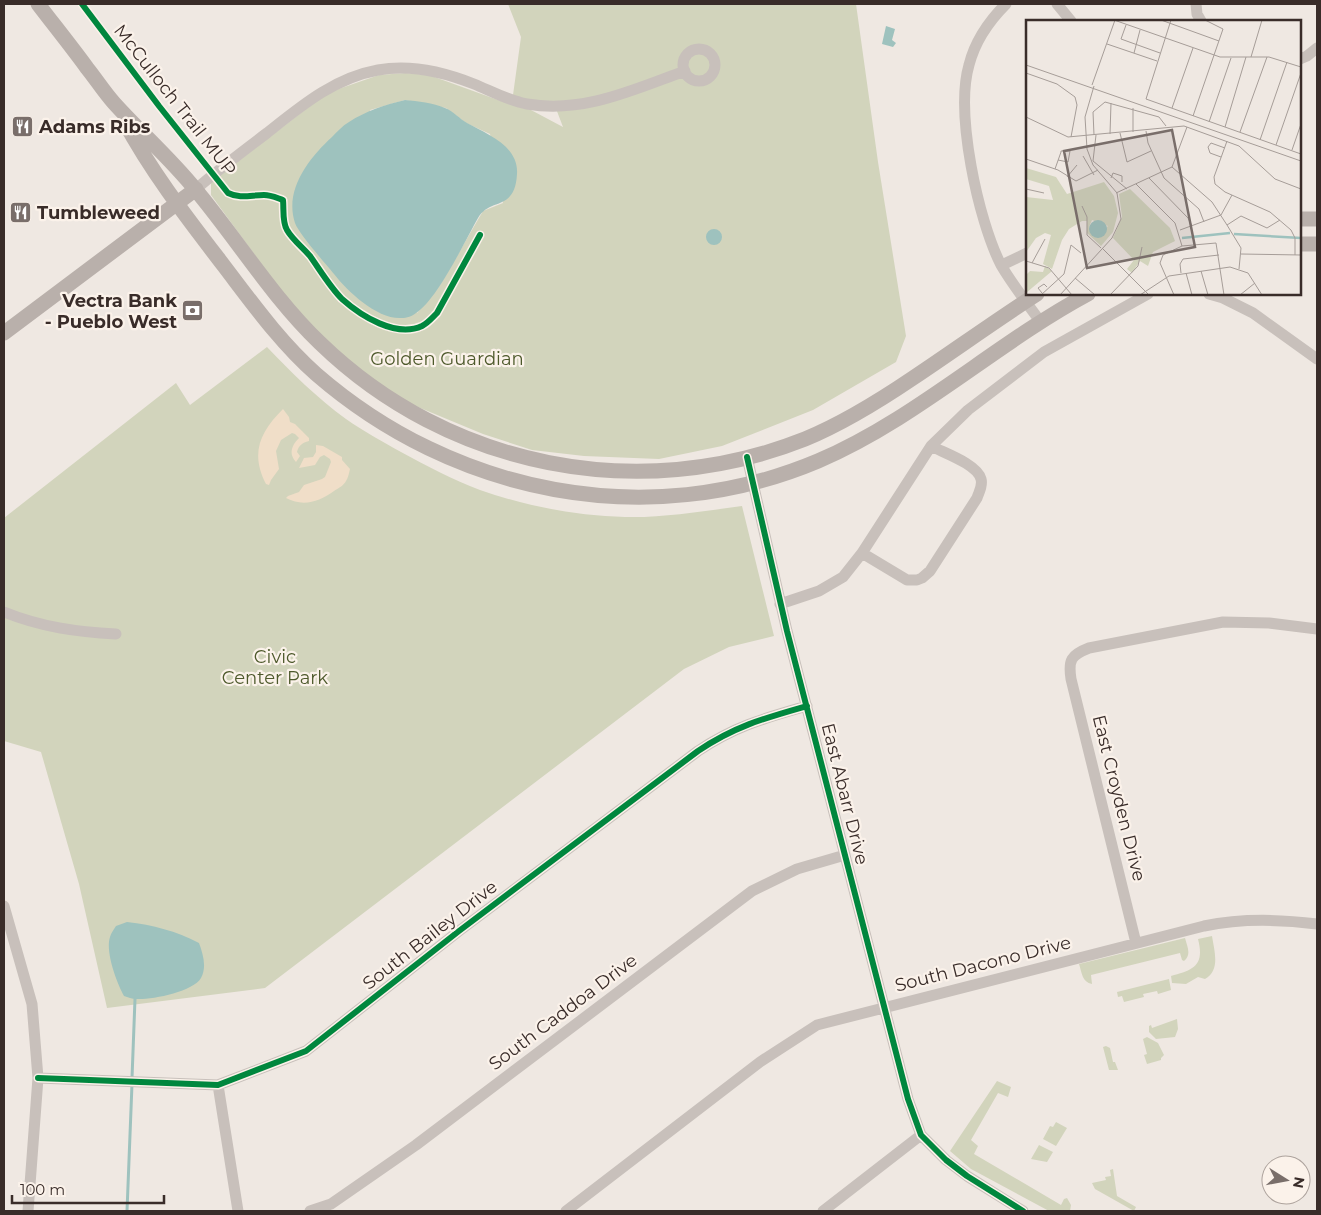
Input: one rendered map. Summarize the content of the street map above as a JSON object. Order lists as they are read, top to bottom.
{
  "streets": {
    "street": [
      "East Abarr Drive",
      "East Croyden Drive",
      "South Bailey Drive",
      "South Dacono Drive",
      "South Caddoa Drive"
    ],
    "cycle path": ["McCulloch Trail MUP"]
  },
  "crossings": [
    ["East Abarr Drive", "South Bailey Drive"],
    ["East Abarr Drive", "South Dacono Drive"],
    ["East Abarr Drive", "South Caddoa Drive"],
    ["East Croyden Drive", "South Dacono Drive"]
  ],
  "parks": ["Golden Guardian", "Civic Center Park"],
  "places": {
    "restaurant": ["Adams Ribs", "Tumbleweed"],
    "bank": ["Vectra Bank - Pueblo West"]
  },
  "scale_bar": "100 m",
  "north": "right"
}
